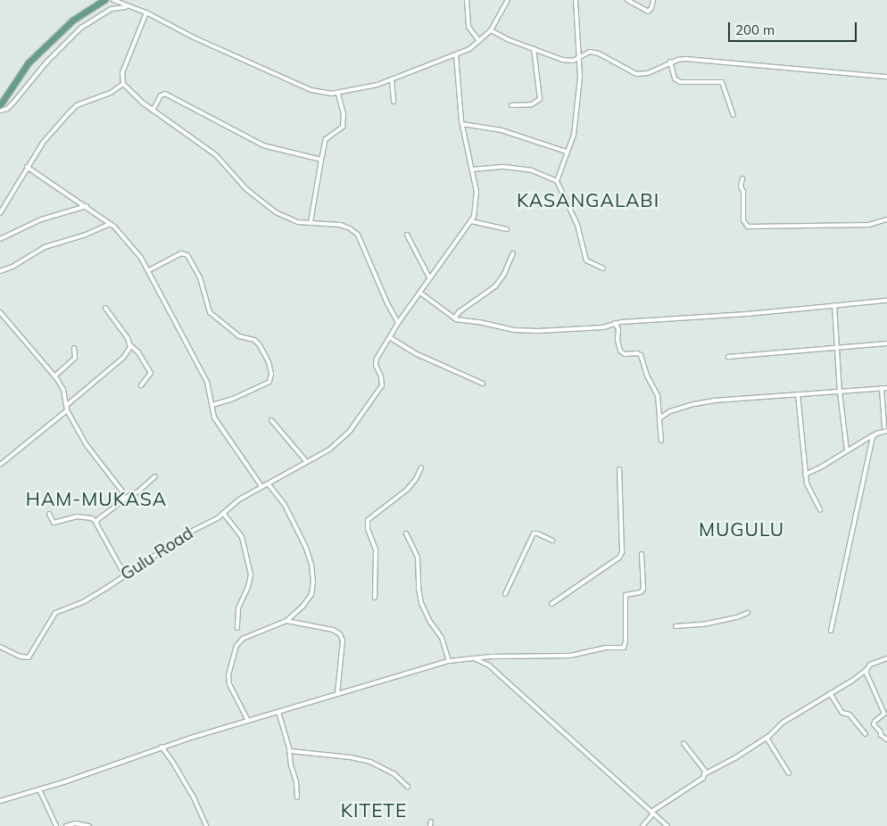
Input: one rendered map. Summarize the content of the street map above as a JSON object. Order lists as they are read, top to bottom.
{
  "streets": {
    "street": ["Gulu Road"]
  },
  "districts": [
    "KASANGALABI",
    "HAM-MUKASA",
    "MUGULU",
    "KITETE"
  ],
  "scale_bar": "200 m"
}
